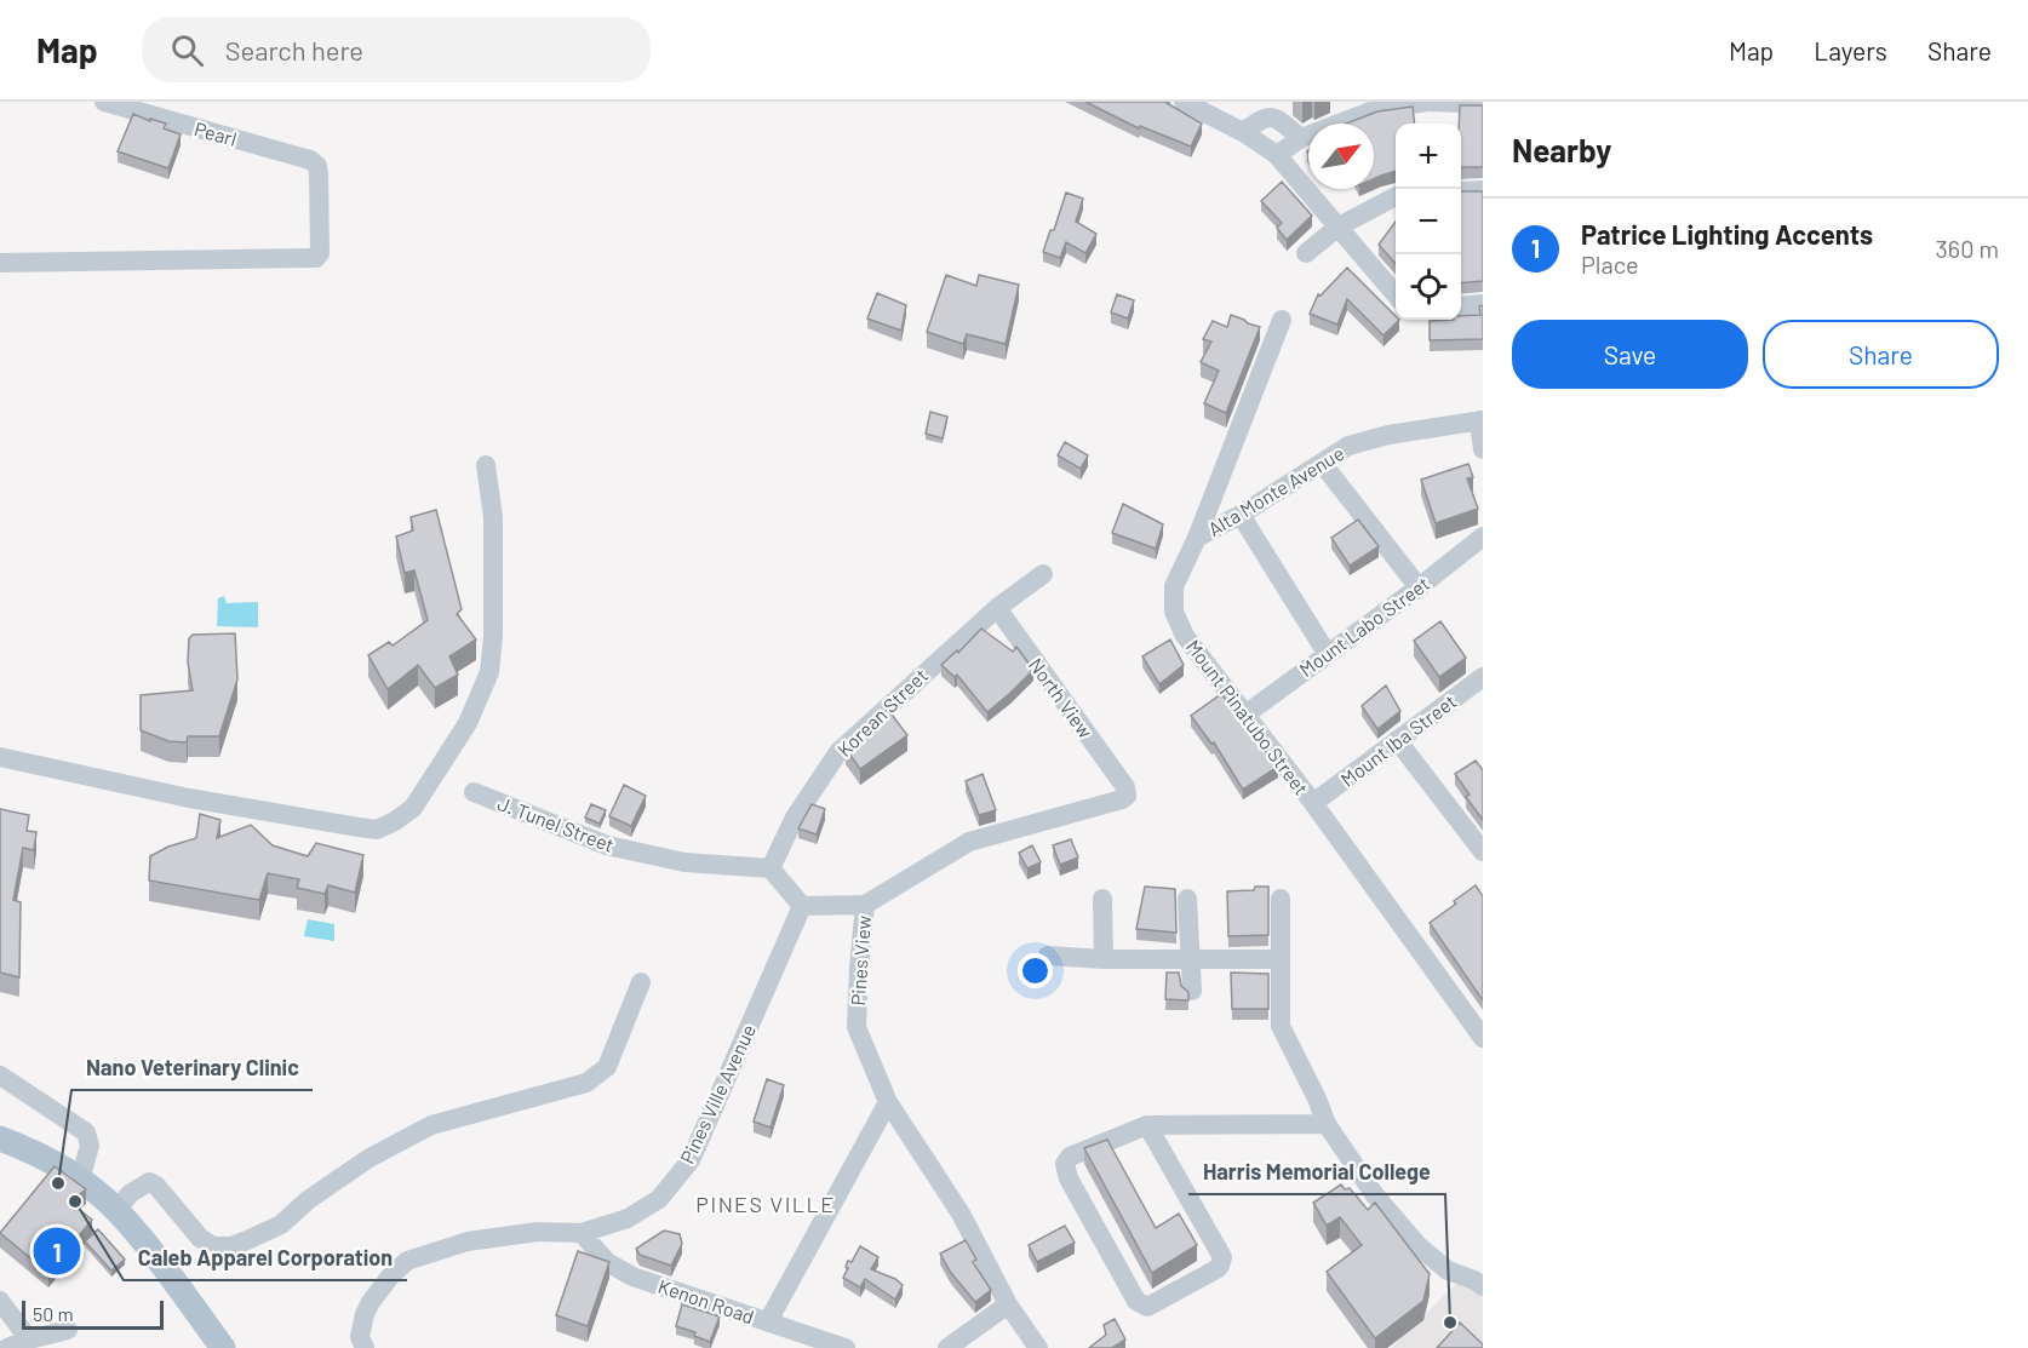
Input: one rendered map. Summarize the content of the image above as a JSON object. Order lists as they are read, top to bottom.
{
  "streets": {
    "street": [
      "Pearl",
      "Alta Monte Avenue",
      "Mount Labo Street",
      "North View",
      "Korean Street",
      "Mount Pinatubo Street",
      "Mount Iba Street",
      "J. Tunel Street",
      "Pines View",
      "Pines Ville Avenue",
      "Kenon Road"
    ]
  },
  "crossings": [
    ["Alta Monte Avenue", "Mount Pinatubo Street"],
    ["Mount Labo Street", "Mount Pinatubo Street"],
    ["North View", "Korean Street"],
    ["North View", "Pines View"],
    ["Korean Street", "J. Tunel Street"],
    ["Mount Pinatubo Street", "Mount Iba Street"],
    ["Pines Ville Avenue", "Kenon Road"]
  ],
  "districts": ["PINES VILLE"],
  "places": ["Nano Veterinary Clinic", "Caleb Apparel Corporation", "Harris Memorial College"],
  "scale_bar": "50 m",
  "north": "top right",
  "page": {
    "header": "Map",
    "search": "Search here",
    "nav": ["Map", "Layers", "Share"],
    "heading": "Nearby",
    "map_buttons": ["+", "−"],
    "list": [
      {
        "mark": "1",
        "name": "Patrice Lighting Accents",
        "note": "Place",
        "value": "360 m"
      }
    ],
    "buttons": ["Save", "Share"],
    "pins": "1",
    "scale": "50 m"
  }
}
